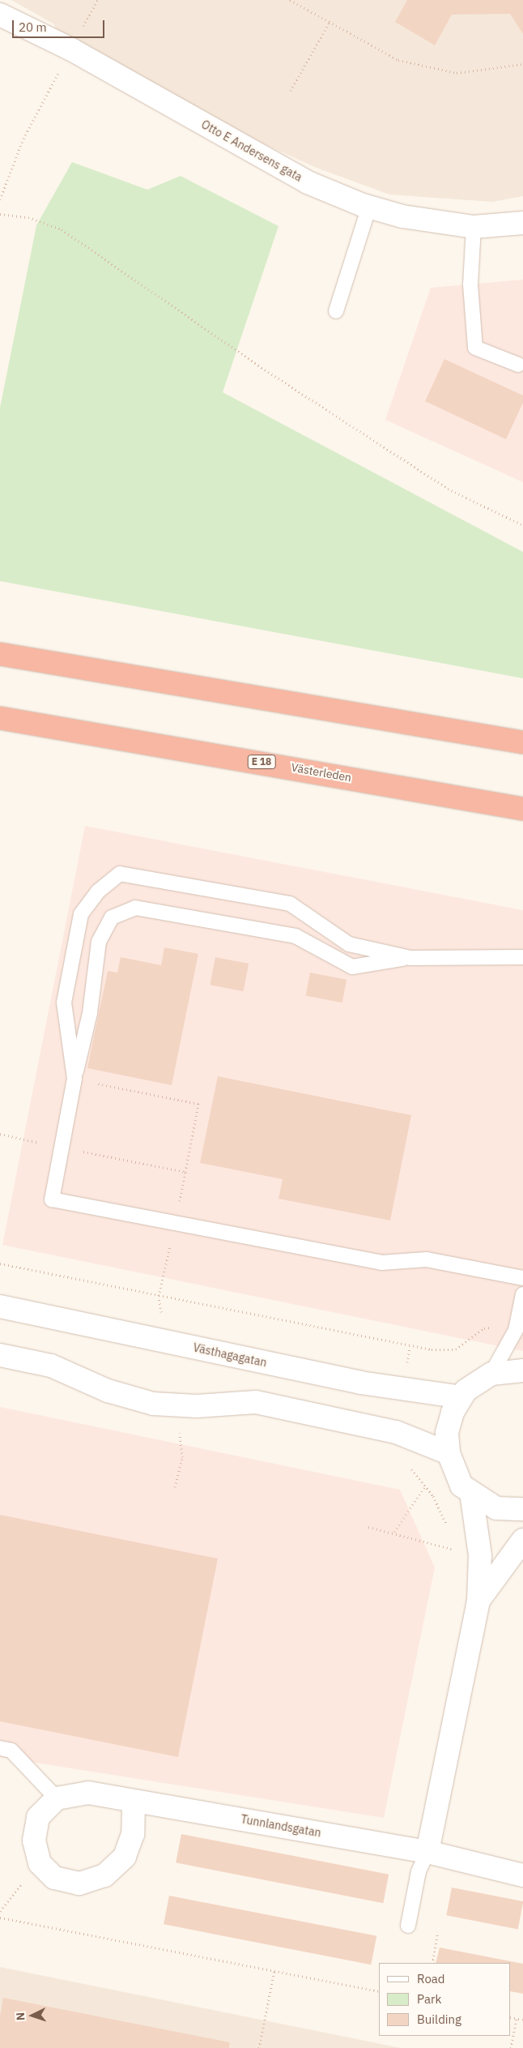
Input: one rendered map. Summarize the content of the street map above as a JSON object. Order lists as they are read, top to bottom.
{
  "streets": {
    "highway": ["E 18", "Västerleden"],
    "street": ["Otto E Andersens gata", "Västhagagatan", "Tunnlandsgatan"]
  },
  "legend": ["Road", "Park", "Building"],
  "scale_bar": "20 m",
  "north": "left"
}
